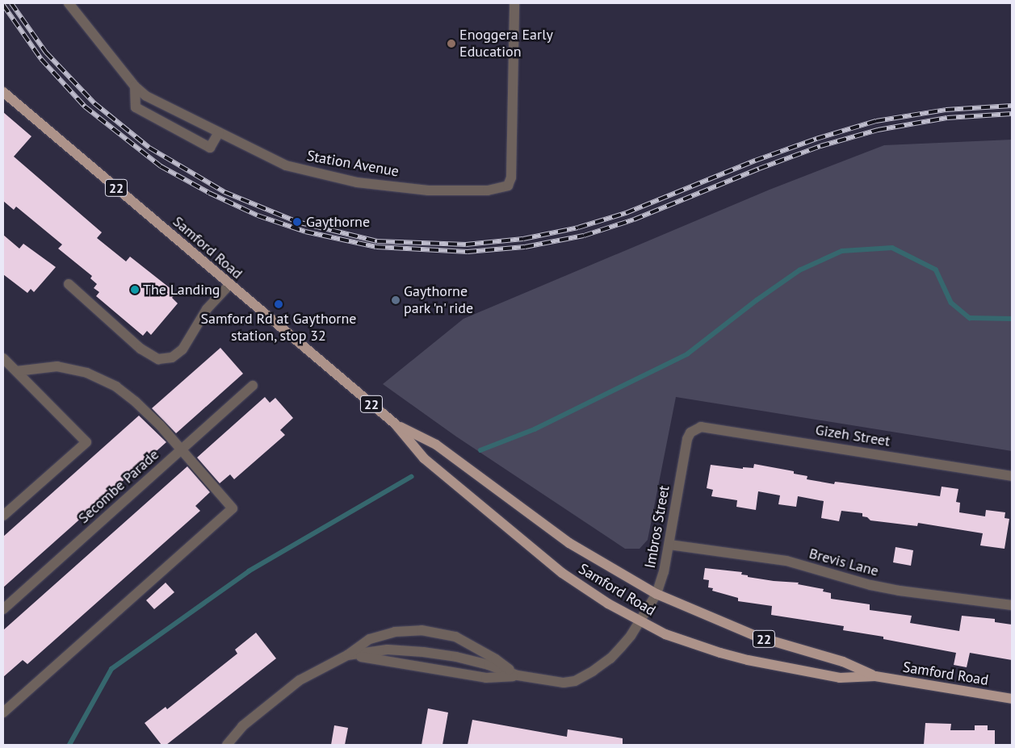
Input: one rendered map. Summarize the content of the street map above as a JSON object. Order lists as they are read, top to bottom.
{
  "streets": {
    "main road": ["22", "Samford Road"],
    "street": [
      "Station Avenue",
      "Gizeh Street",
      "Secombe Parade",
      "Imbros Street",
      "Brevis Lane"
    ]
  },
  "crossings": [
    ["Samford Road", "Imbros Street"],
    ["Gizeh Street", "Imbros Street"],
    ["Imbros Street", "Brevis Lane"]
  ],
  "places": [
    "Enoggera Early Education",
    "Gaythorne",
    "The Landing",
    "Gaythorne park 'n' ride",
    "Samford Rd at Gaythorne station, stop 32"
  ]
}
